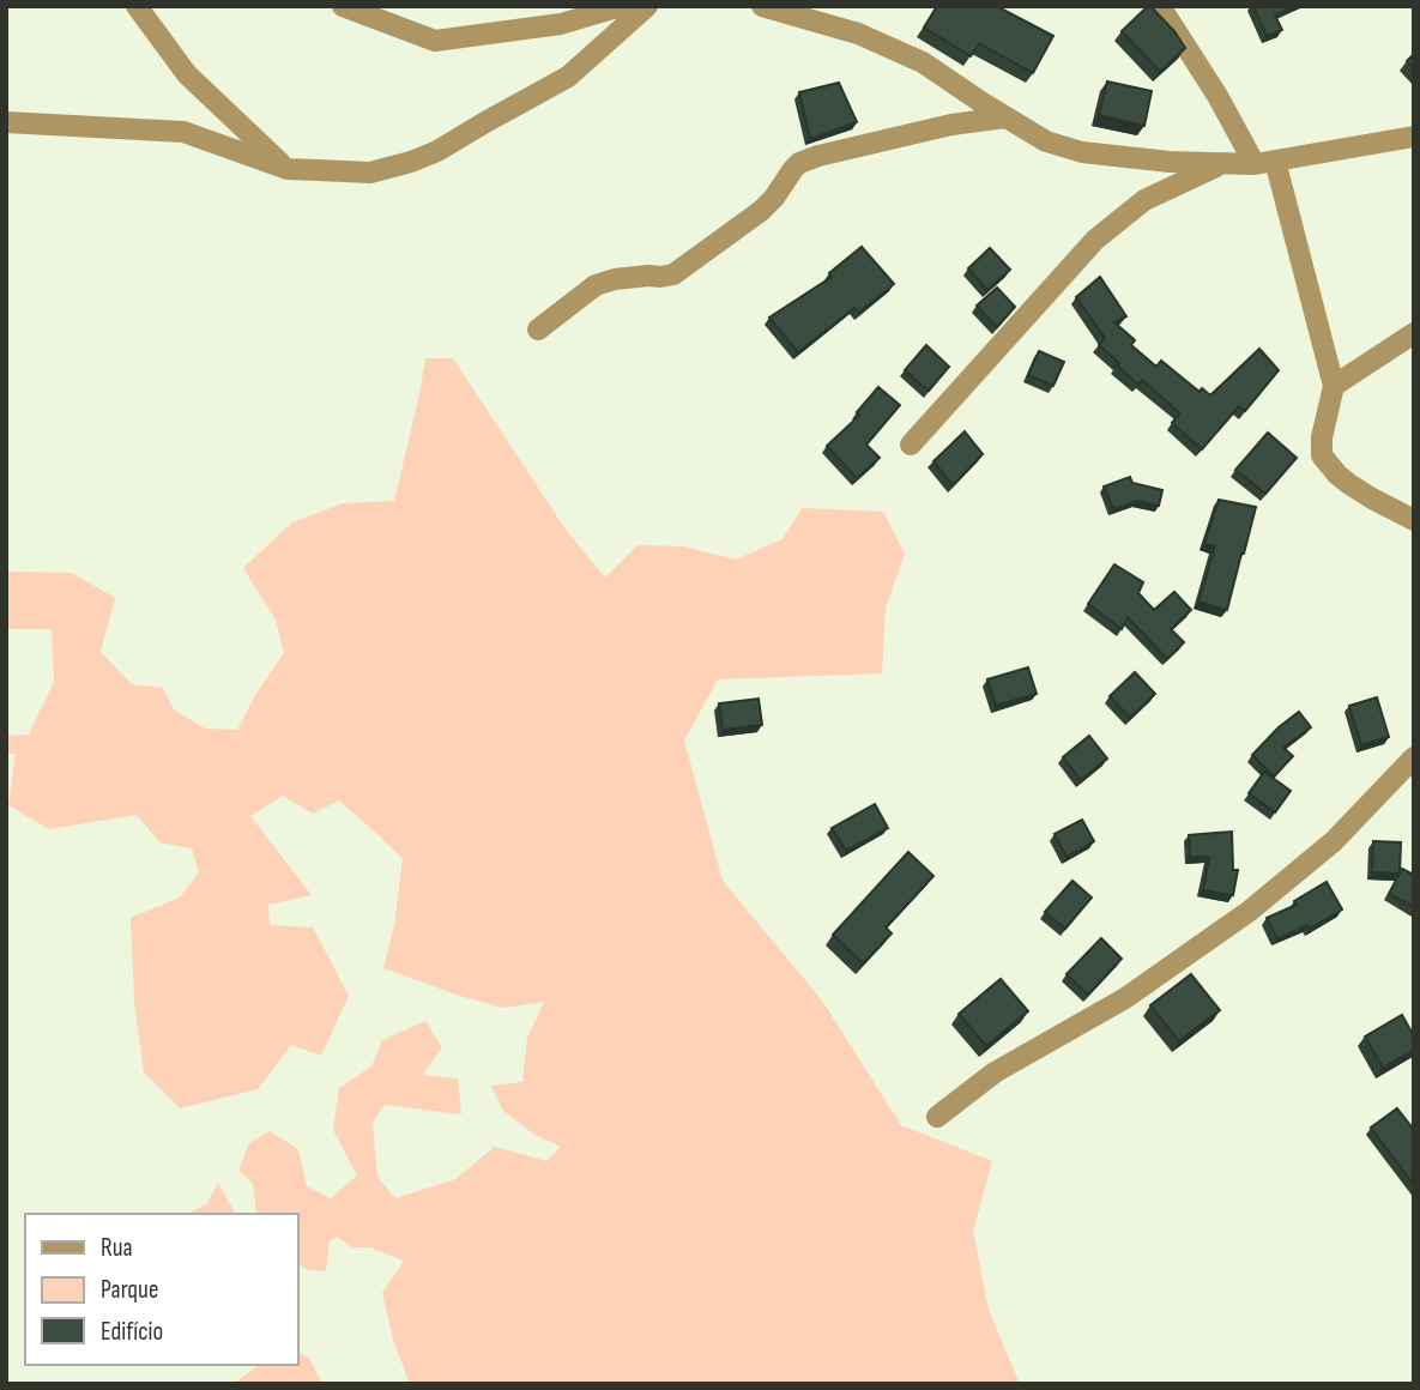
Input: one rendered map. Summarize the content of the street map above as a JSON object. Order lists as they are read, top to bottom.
{
  "legend": ["Rua", "Parque", "Edifício"]
}
